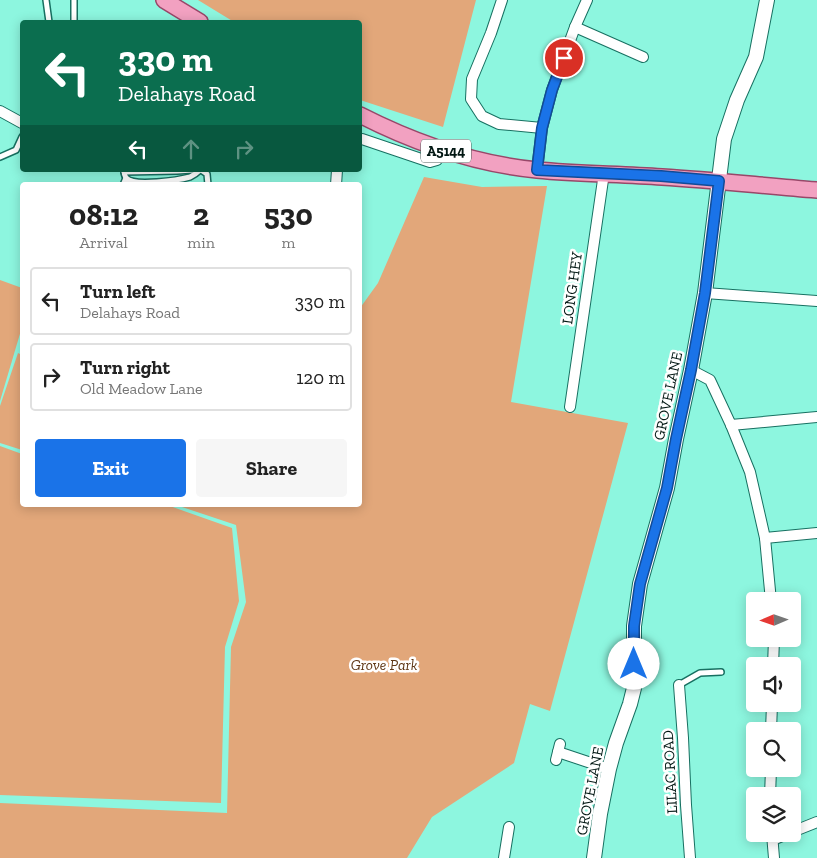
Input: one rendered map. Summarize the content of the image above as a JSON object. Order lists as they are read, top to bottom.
{
  "streets": {
    "main road": ["A5144"],
    "street": ["LONG HEY", "GROVE LANE", "LILAC ROAD"]
  },
  "crossings": [
    ["A5144", "LONG HEY"],
    ["A5144", "GROVE LANE"]
  ],
  "parks": ["Grove Park"],
  "north": "left",
  "page": {
    "turn": ["330 m", "Delahays Road"],
    "eta": [
      "08:12",
      "Arrival",
      "2",
      "min",
      "530",
      "m"
    ],
    "list": [
      {
        "name": "Turn left",
        "note": "Delahays Road",
        "value": "330 m"
      },
      {
        "name": "Turn right",
        "note": "Old Meadow Lane",
        "value": "120 m"
      }
    ],
    "buttons": ["Exit", "Share"]
  }
}
